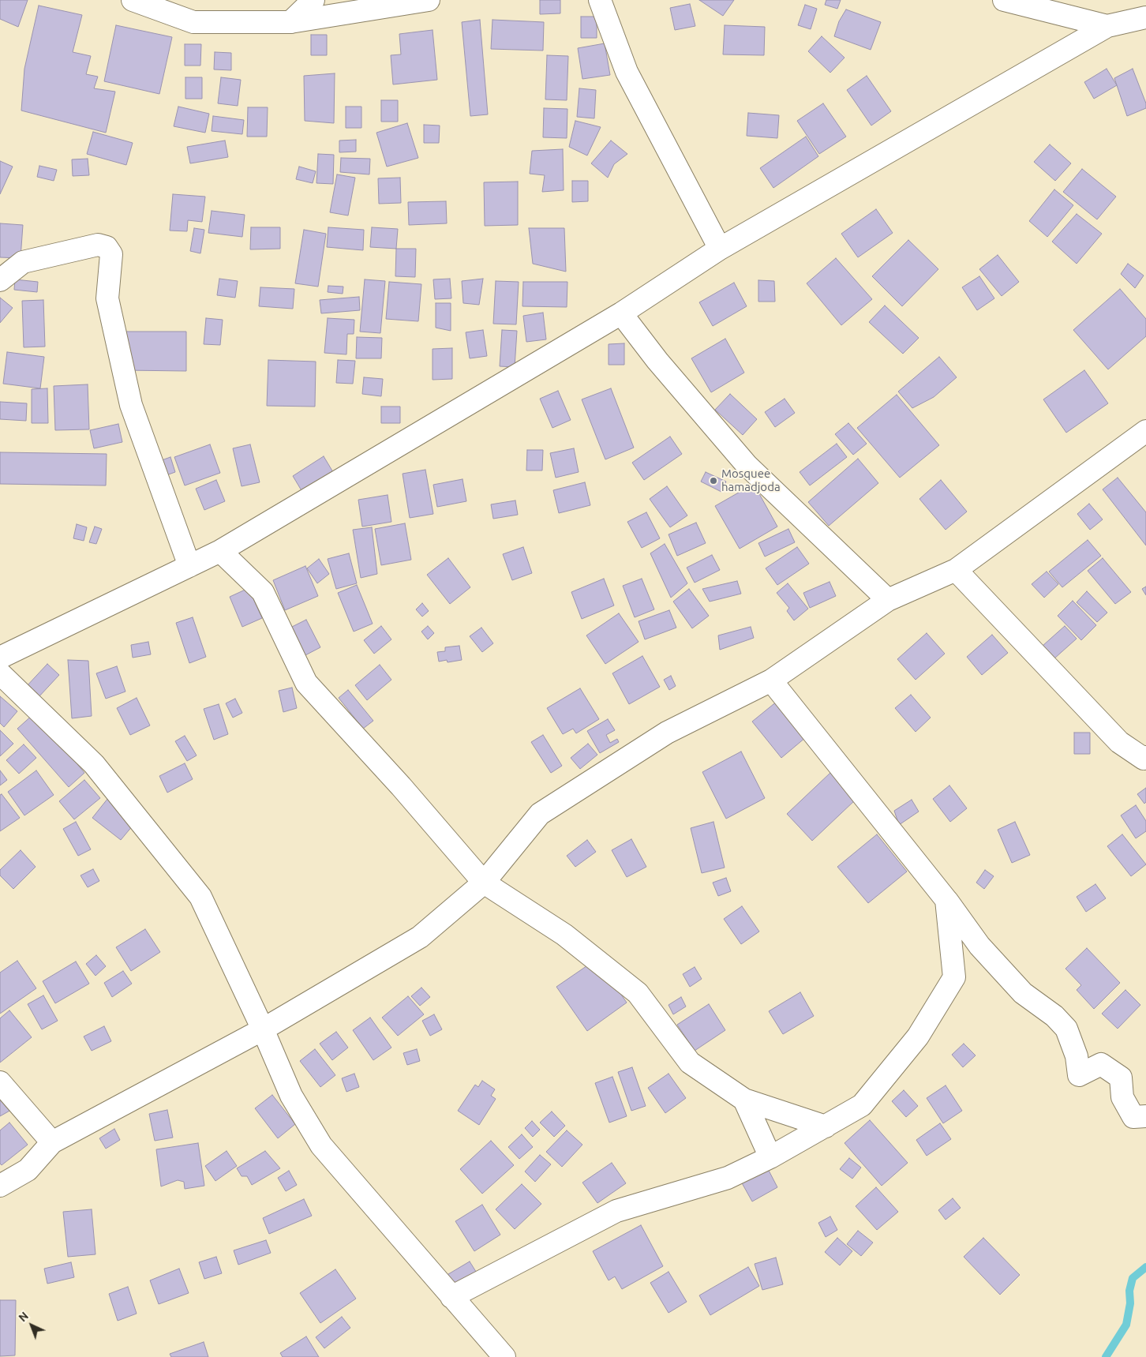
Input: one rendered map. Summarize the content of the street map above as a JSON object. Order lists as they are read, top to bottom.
{
  "places": ["Mosquee hamadjoda"],
  "north": "top left"
}
